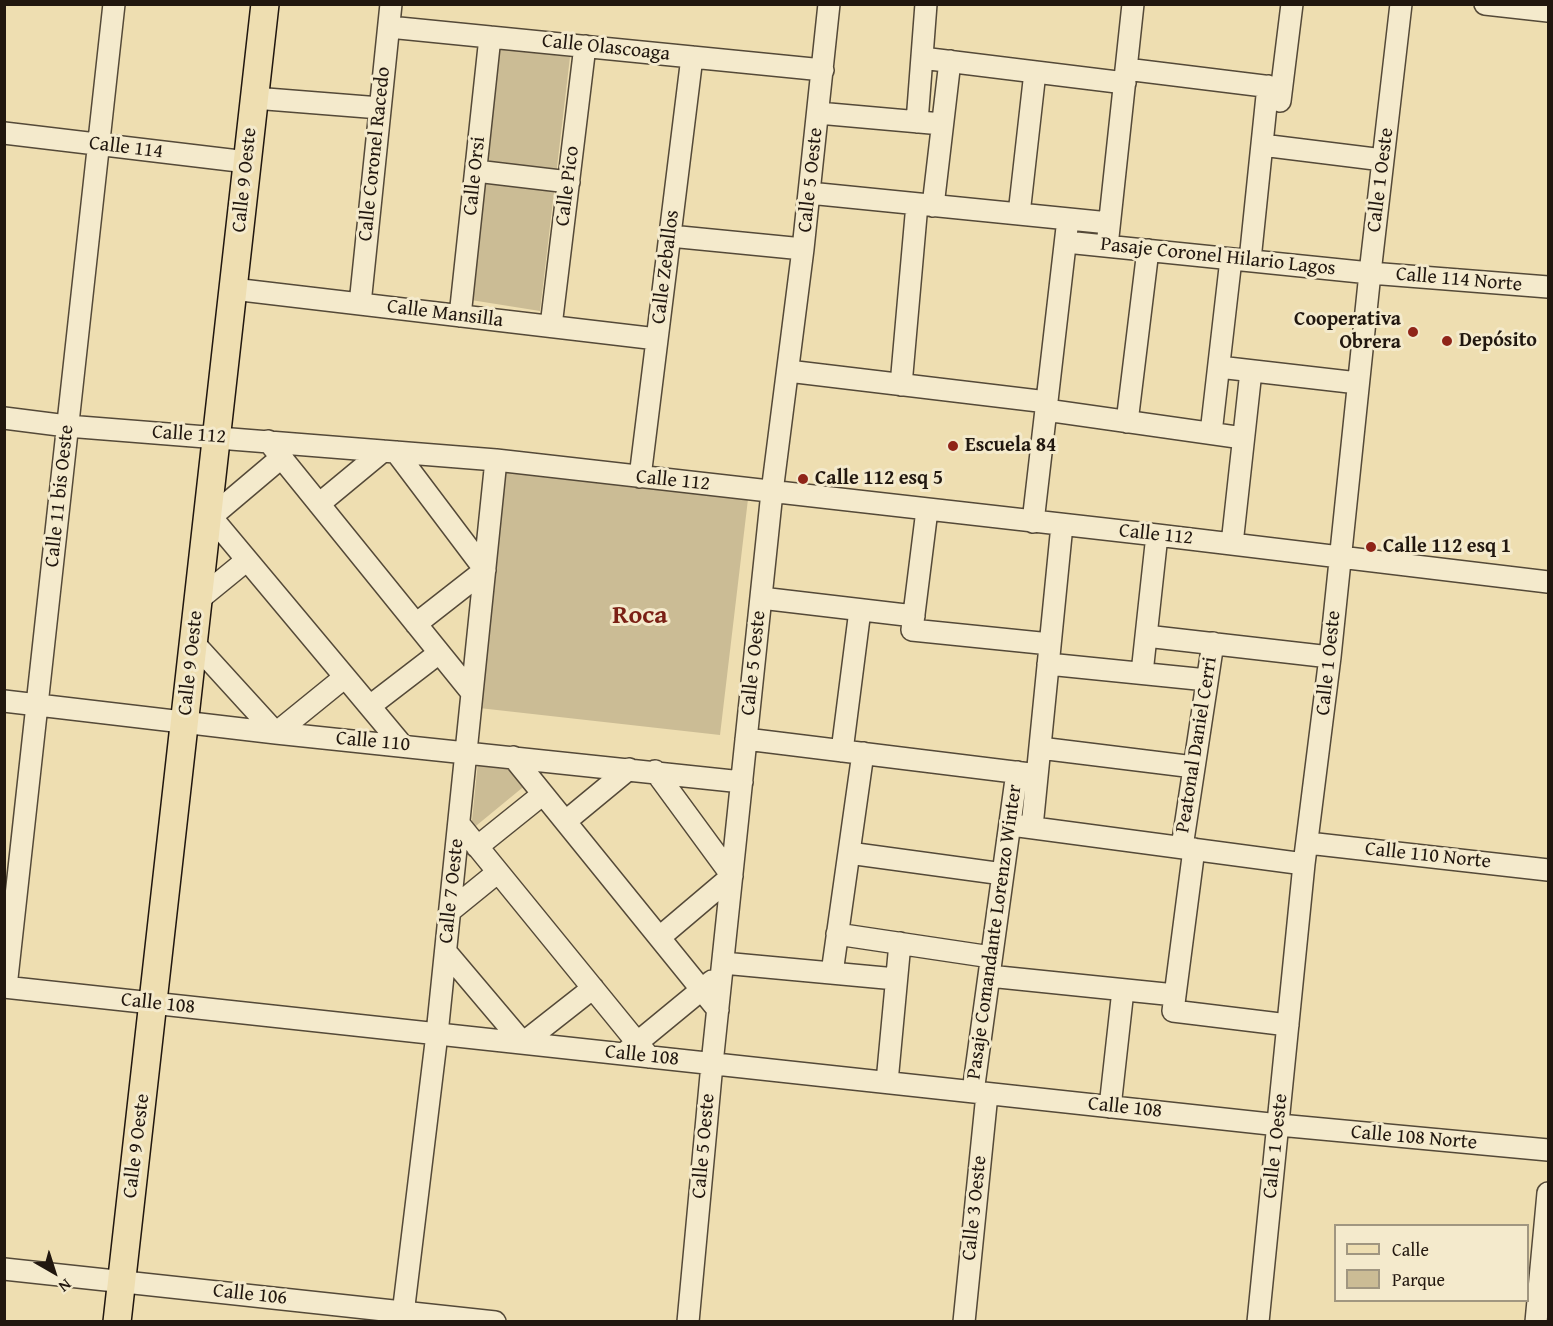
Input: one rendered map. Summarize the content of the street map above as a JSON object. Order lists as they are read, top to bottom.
{
  "streets": {
    "main road": ["Calle 9 Oeste"],
    "street": [
      "Calle Olascoaga",
      "Calle 114",
      "Calle Coronel Racedo",
      "Calle Orsi",
      "Calle 5 Oeste",
      "Calle 1 Oeste",
      "Calle Pico",
      "Pasaje Coronel Hilario Lagos",
      "Calle Zeballos",
      "Calle 114 Norte",
      "Calle Mansilla",
      "Calle 112",
      "Calle 11 bis Oeste",
      "Calle 110",
      "Peatonal Daniel Cerri",
      "Calle 110 Norte",
      "Calle 7 Oeste",
      "Pasaje Comandante Lorenzo Winter",
      "Calle 108",
      "Calle 108 Norte",
      "Calle 3 Oeste",
      "Calle 106"
    ]
  },
  "crossings": [
    ["Calle Olascoaga", "Calle Coronel Racedo"],
    ["Calle Olascoaga", "Calle Orsi"],
    ["Calle Olascoaga", "Calle 5 Oeste"],
    ["Calle Olascoaga", "Calle Pico"],
    ["Calle Olascoaga", "Calle Zeballos"],
    ["Calle 114", "Calle 9 Oeste"],
    ["Calle 114", "Calle 11 bis Oeste"],
    ["Calle Coronel Racedo", "Calle Mansilla"],
    ["Calle Orsi", "Calle Mansilla"],
    ["Calle 9 Oeste", "Calle Mansilla"],
    ["Calle 9 Oeste", "Calle 112"],
    ["Calle 9 Oeste", "Calle 110"],
    ["Calle 9 Oeste", "Calle 108"],
    ["Calle 9 Oeste", "Calle 106"],
    ["Calle 5 Oeste", "Pasaje Coronel Hilario Lagos"],
    ["Calle 5 Oeste", "Calle 112"],
    ["Calle 5 Oeste", "Calle 110"],
    ["Calle 5 Oeste", "Calle 108"],
    ["Calle 1 Oeste", "Pasaje Coronel Hilario Lagos"],
    ["Calle 1 Oeste", "Calle 114 Norte"],
    ["Calle 1 Oeste", "Calle 112"],
    ["Calle 1 Oeste", "Calle 110 Norte"],
    ["Calle 1 Oeste", "Calle 108"],
    ["Calle 1 Oeste", "Calle 108 Norte"],
    ["Calle Pico", "Calle Mansilla"],
    ["Pasaje Coronel Hilario Lagos", "Calle 114 Norte"],
    ["Calle Zeballos", "Calle Mansilla"],
    ["Calle Zeballos", "Calle 112"],
    ["Calle 112", "Calle 11 bis Oeste"],
    ["Calle 112", "Calle 7 Oeste"],
    ["Calle 112", "Pasaje Comandante Lorenzo Winter"],
    ["Calle 11 bis Oeste", "Calle 110"],
    ["Calle 11 bis Oeste", "Calle 108"],
    ["Calle 110", "Calle 7 Oeste"],
    ["Calle 7 Oeste", "Calle 108"],
    ["Calle 7 Oeste", "Calle 106"],
    ["Pasaje Comandante Lorenzo Winter", "Calle 108"],
    ["Pasaje Comandante Lorenzo Winter", "Calle 3 Oeste"],
    ["Calle 108", "Calle 108 Norte"],
    ["Calle 108", "Calle 3 Oeste"]
  ],
  "districts": ["Roca"],
  "places": [
    "Cooperativa Obrera",
    "Depósito",
    "Escuela 84",
    "Calle 112 esq 5",
    "Calle 112 esq 1"
  ],
  "legend": ["Calle", "Parque"],
  "north": "bottom right"
}
